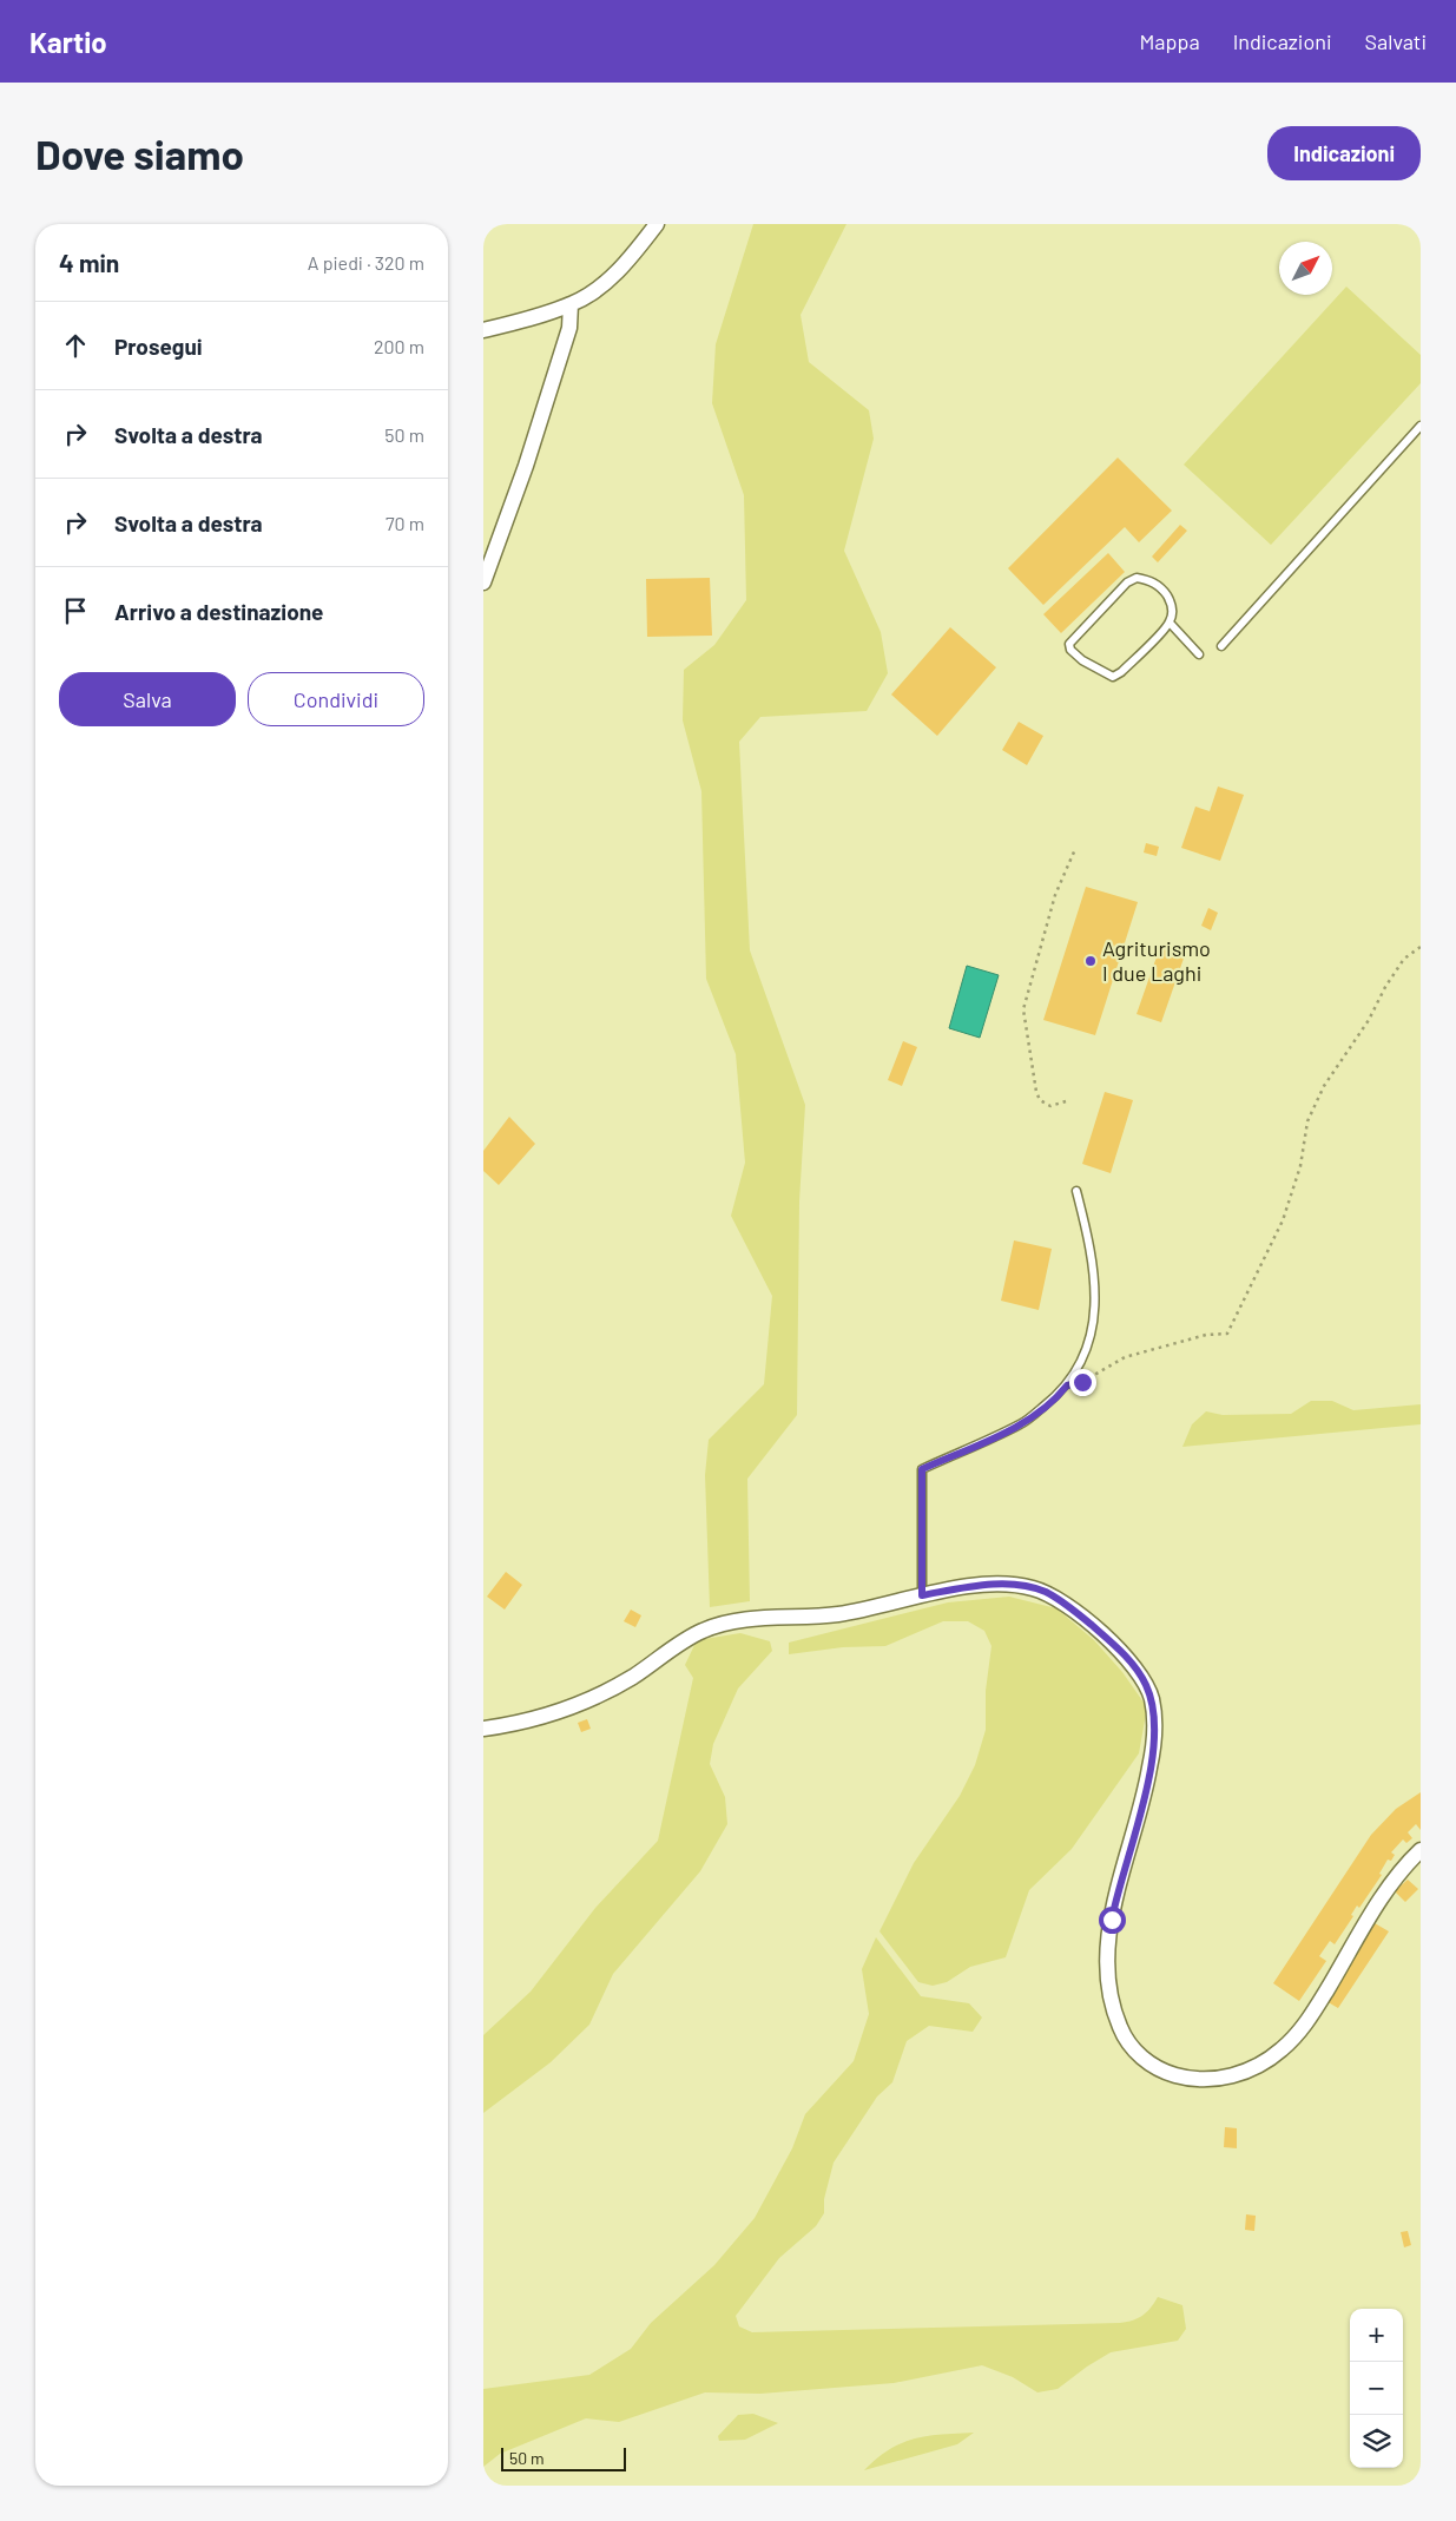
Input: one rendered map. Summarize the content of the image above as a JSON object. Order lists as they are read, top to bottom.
{
  "places": ["Agriturismo I due Laghi"],
  "scale_bar": "50 m",
  "north": "top right",
  "page": {
    "header": "Kartio",
    "nav": ["Mappa", "Indicazioni", "Salvati"],
    "buttons": [
      "Indicazioni",
      ["Salva", "Condividi"]
    ],
    "title": "Dove siamo",
    "heading": ["4 min", "A piedi · 320 m"],
    "list": [
      ["Prosegui", "200 m"],
      ["Svolta a destra", "50 m"],
      ["Svolta a destra", "70 m"],
      "Arrivo a destinazione"
    ],
    "map_buttons": ["+", "−"],
    "scale": "50 m"
  }
}
